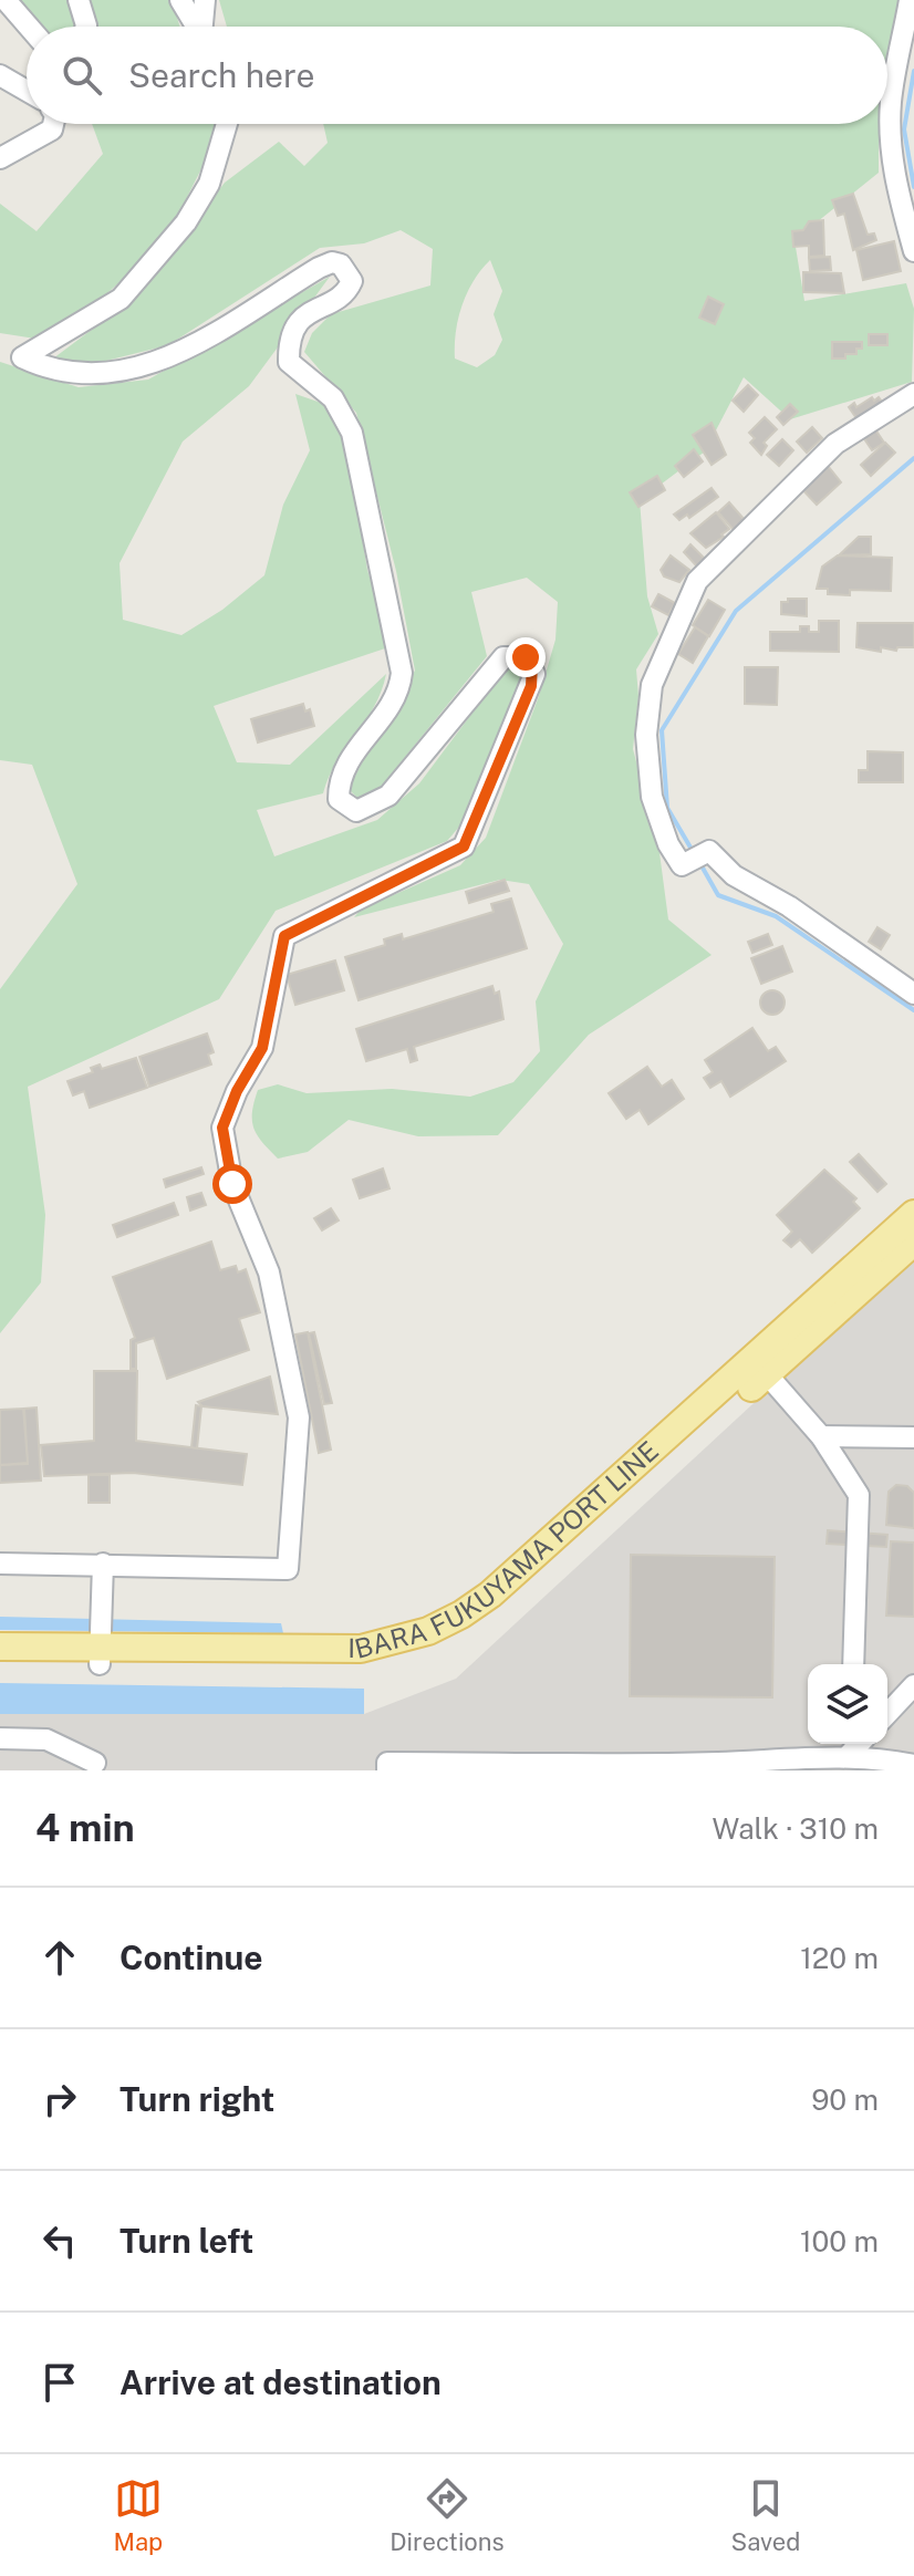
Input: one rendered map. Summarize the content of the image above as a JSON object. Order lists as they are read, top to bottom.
{
  "streets": {
    "main road": ["IBARA FUKUYAMA PORT LINE"]
  },
  "page": {
    "search": "Search here",
    "heading": ["4 min", "Walk · 310 m"],
    "list": [
      ["Continue", "120 m"],
      ["Turn right", "90 m"],
      ["Turn left", "100 m"],
      "Arrive at destination"
    ],
    "nav": ["Map", "Directions", "Saved"]
  }
}
